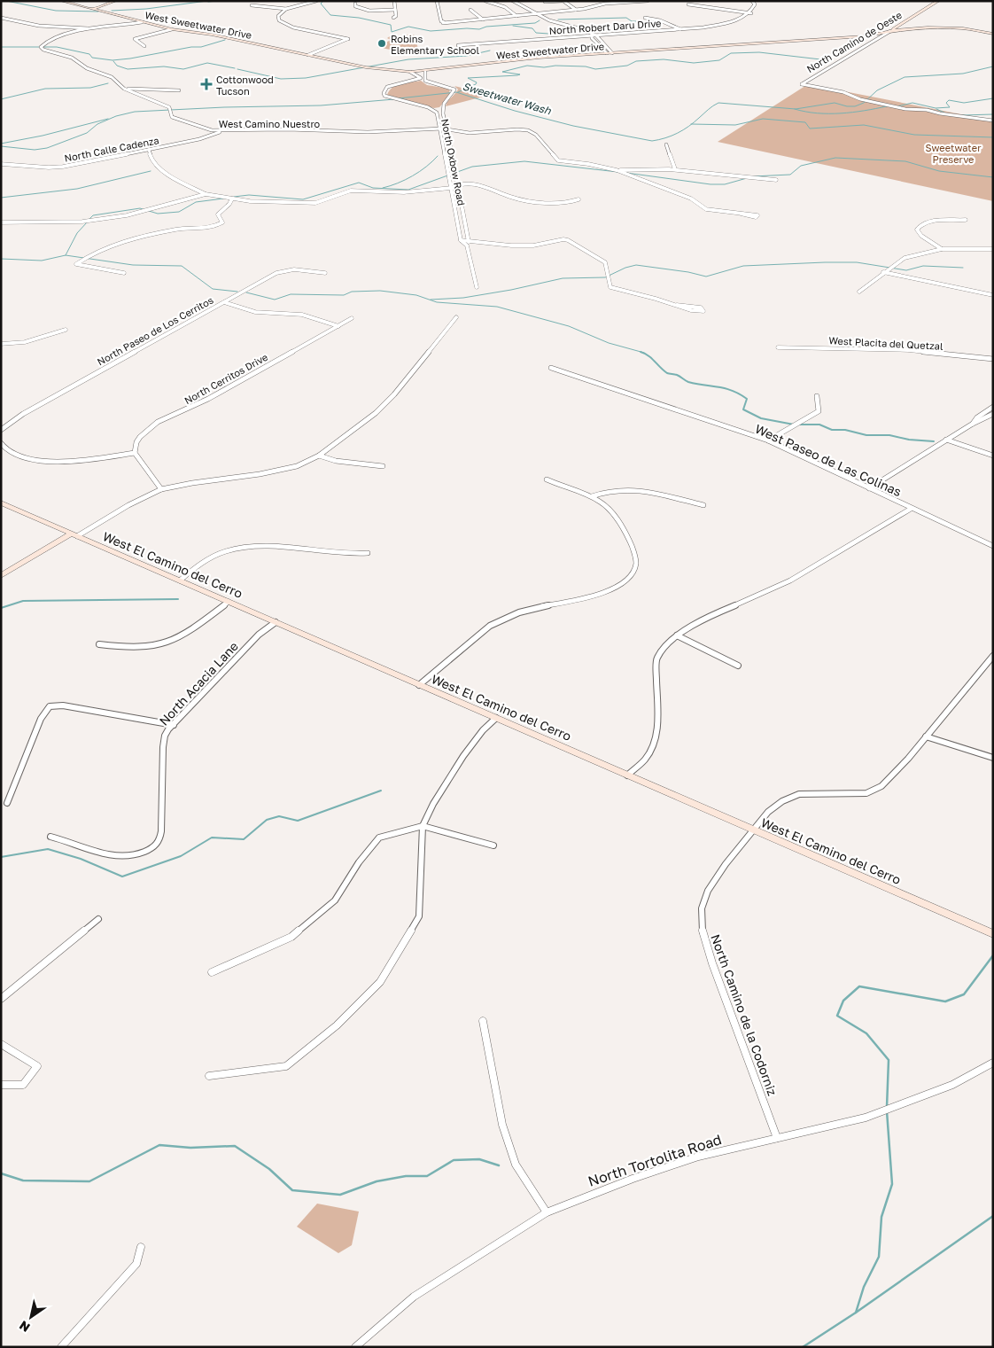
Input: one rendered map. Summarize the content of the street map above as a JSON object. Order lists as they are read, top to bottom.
{
  "streets": {
    "street": [
      "West Sweetwater Drive",
      "North Robert Daru Drive",
      "North Camino de Oeste",
      "West Camino Nuestro",
      "North Calle Cadenza",
      "North Oxbow Road",
      "North Paseo de Los Cerritos",
      "West Placita del Quetzal",
      "North Cerritos Drive",
      "West Paseo de Las Colinas",
      "West El Camino del Cerro",
      "North Acacia Lane",
      "North Camino de la Codorniz",
      "North Tortolita Road"
    ]
  },
  "crossings": [
    ["West Sweetwater Drive", "North Camino de Oeste"],
    ["West Sweetwater Drive", "West Camino Nuestro"],
    ["West Sweetwater Drive", "North Oxbow Road"],
    ["West Camino Nuestro", "North Calle Cadenza"],
    ["West Camino Nuestro", "North Oxbow Road"],
    ["West El Camino del Cerro", "North Acacia Lane"],
    ["West El Camino del Cerro", "North Camino de la Codorniz"],
    ["North Camino de la Codorniz", "North Tortolita Road"]
  ],
  "water": ["Sweetwater Wash"],
  "parks": ["Sweetwater Preserve"],
  "places": {
    "other": ["Robins Elementary School"],
    "health": ["Cottonwood Tucson"]
  },
  "north": "bottom left"
}
